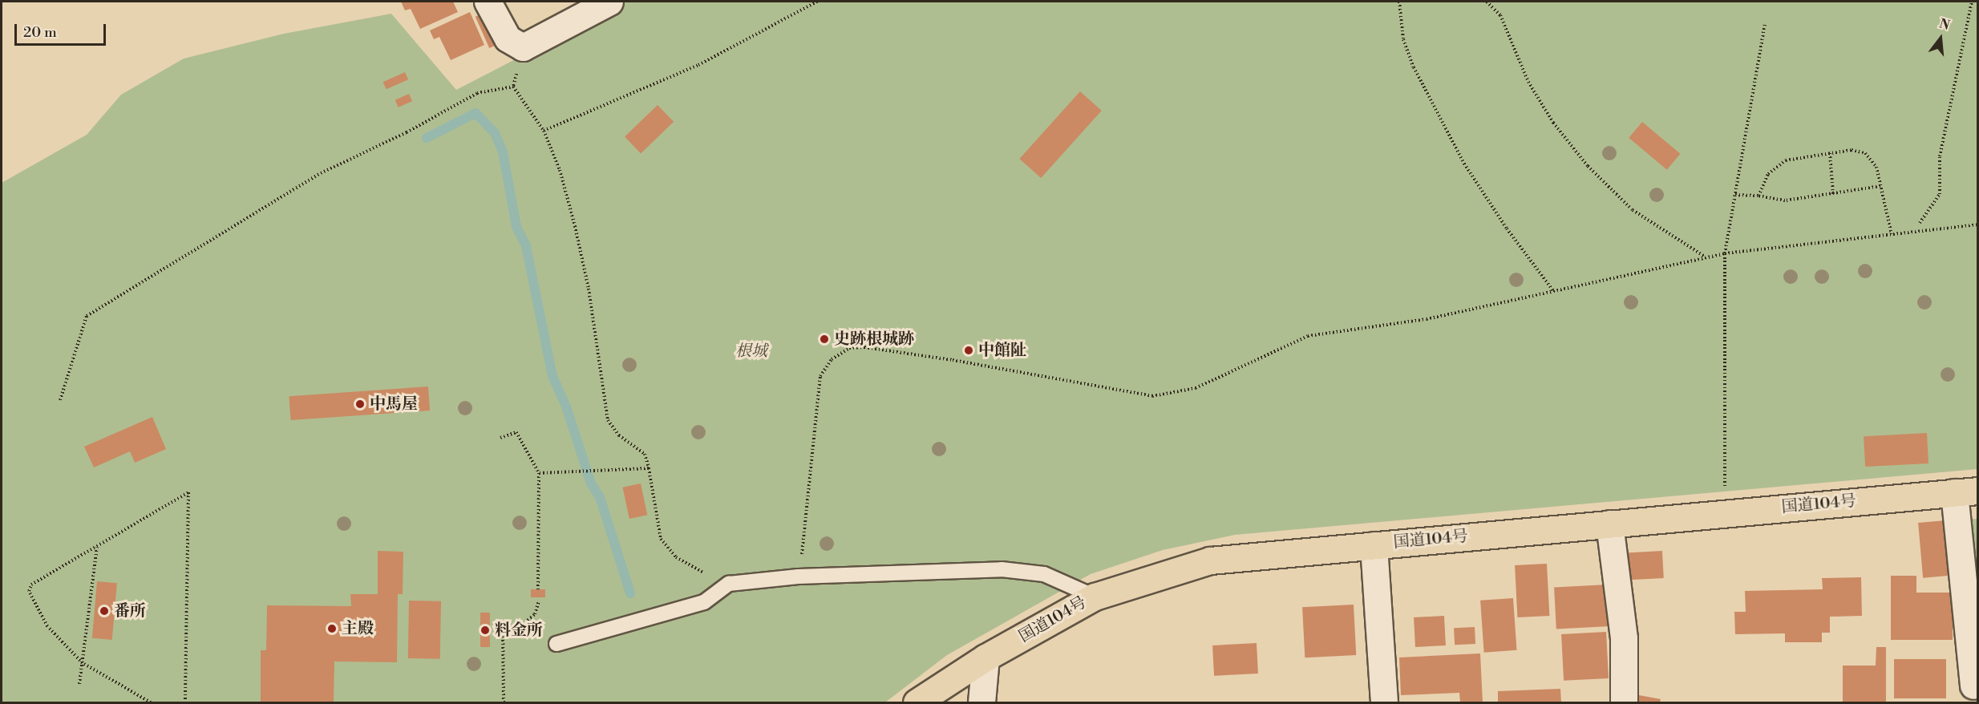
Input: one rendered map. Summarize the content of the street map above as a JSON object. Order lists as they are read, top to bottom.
{
  "streets": {
    "highway": ["国道104号"]
  },
  "parks": ["根城"],
  "places": [
    "史跡根城跡",
    "中館阯",
    "中馬屋",
    "番所",
    "主殿",
    "料金所"
  ],
  "scale_bar": "20 m",
  "north": "top"
}
